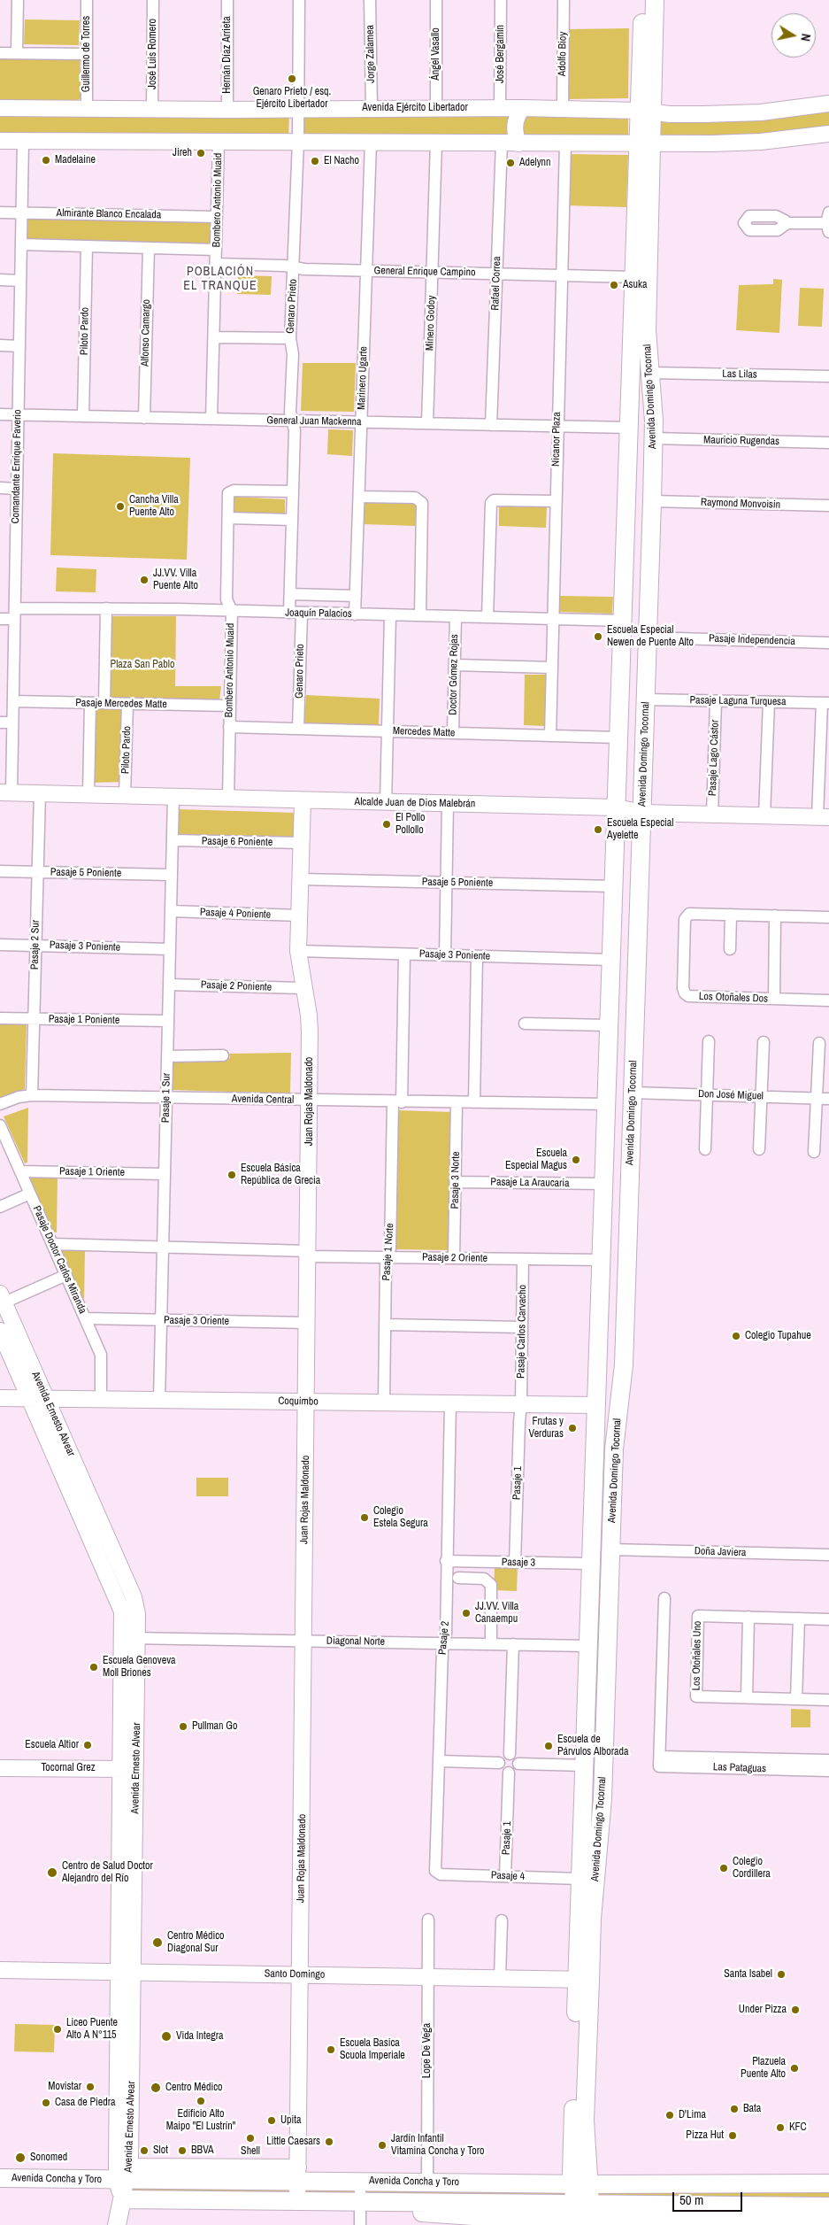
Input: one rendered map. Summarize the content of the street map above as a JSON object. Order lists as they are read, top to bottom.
{
  "streets": {
    "main road": ["Avenida Domingo Tocornal", "Avenida Concha y Toro"],
    "street": [
      "Guillermo de Torres",
      "José Luis Romero",
      "Jorge Zalamea",
      "Ángel Vasallo",
      "José Bergamín",
      "Adolfo Bioy",
      "Hernán Díaz Arrieta",
      "Avenida Ejército Libertador",
      "Bombero Antonio Muaid",
      "Almirante Blanco Encalada",
      "General Enrique Campino",
      "Rafael Correa",
      "Genaro Prieto",
      "Minero Godoy",
      "Piloto Pardo",
      "Alfonso Camargo",
      "Las Lilas",
      "Marinero Ugarte",
      "General Juan Mackenna",
      "Nicanor Plaza",
      "Mauricio Rugendas",
      "Comandante Enrique Faverio",
      "Raymond Monvoisin",
      "Joaquín Palacios",
      "Pasaje Independencia",
      "Doctor Gómez Rojas",
      "Pasaje Laguna Turquesa",
      "Pasaje Mercedes Matte",
      "Mercedes Matte",
      "Pasaje Lago Cástor",
      "Alcalde Juan de Dios Malebrán",
      "Pasaje 6 Poniente",
      "Pasaje 5 Poniente",
      "Pasaje 4 Poniente",
      "Pasaje 2 Sur",
      "Pasaje 3 Poniente",
      "Pasaje 2 Poniente",
      "Los Otoñales Dos",
      "Pasaje 1 Poniente",
      "Don José Miguel",
      "Pasaje 1 Sur",
      "Avenida Central",
      "Juan Rojas Maldonado",
      "Pasaje 1 Oriente",
      "Pasaje 3 Norte",
      "Pasaje La Araucaria",
      "Pasaje 1 Norte",
      "Pasaje 2 Oriente",
      "Pasaje Doctor Carlos Miranda",
      "Pasaje 3 Oriente",
      "Pasaje Carlos Carvacho",
      "Coquimbo",
      "Avenida Ernesto Alvear",
      "Pasaje 1",
      "Doña Javiera",
      "Pasaje 3",
      "Pasaje 2",
      "Diagonal Norte",
      "Los Otoñales Uno",
      "Tocornal Grez",
      "Las Pataguas",
      "Pasaje 4",
      "Santo Domingo",
      "Lope De Vega"
    ]
  },
  "crossings": [
    ["Guillermo de Torres", "Avenida Ejército Libertador"],
    ["José Luis Romero", "Avenida Ejército Libertador"],
    ["Jorge Zalamea", "Avenida Ejército Libertador"],
    ["Ángel Vasallo", "Avenida Ejército Libertador"],
    ["José Bergamín", "Avenida Ejército Libertador"],
    ["Adolfo Bioy", "Avenida Ejército Libertador"],
    ["Hernán Díaz Arrieta", "Avenida Ejército Libertador"],
    ["Avenida Ejército Libertador", "Genaro Prieto"],
    ["Avenida Ejército Libertador", "Avenida Domingo Tocornal"],
    ["Bombero Antonio Muaid", "Almirante Blanco Encalada"],
    ["Bombero Antonio Muaid", "General Enrique Campino"],
    ["Bombero Antonio Muaid", "Genaro Prieto"],
    ["Bombero Antonio Muaid", "General Juan Mackenna"],
    ["Bombero Antonio Muaid", "Joaquín Palacios"],
    ["Bombero Antonio Muaid", "Pasaje Mercedes Matte"],
    ["Bombero Antonio Muaid", "Mercedes Matte"],
    ["Bombero Antonio Muaid", "Alcalde Juan de Dios Malebrán"],
    ["Almirante Blanco Encalada", "Comandante Enrique Faverio"],
    ["General Enrique Campino", "Rafael Correa"],
    ["General Enrique Campino", "Genaro Prieto"],
    ["General Enrique Campino", "Minero Godoy"],
    ["General Enrique Campino", "Marinero Ugarte"],
    ["General Enrique Campino", "Avenida Domingo Tocornal"],
    ["General Enrique Campino", "Nicanor Plaza"],
    ["Rafael Correa", "General Juan Mackenna"],
    ["Genaro Prieto", "General Juan Mackenna"],
    ["Genaro Prieto", "Joaquín Palacios"],
    ["Genaro Prieto", "Mercedes Matte"],
    ["Minero Godoy", "General Juan Mackenna"],
    ["Piloto Pardo", "General Juan Mackenna"],
    ["Piloto Pardo", "Pasaje Mercedes Matte"],
    ["Piloto Pardo", "Alcalde Juan de Dios Malebrán"],
    ["Alfonso Camargo", "General Juan Mackenna"],
    ["Las Lilas", "Avenida Domingo Tocornal"],
    ["Marinero Ugarte", "General Juan Mackenna"],
    ["Marinero Ugarte", "Joaquín Palacios"],
    ["Avenida Domingo Tocornal", "General Juan Mackenna"],
    ["Avenida Domingo Tocornal", "Mauricio Rugendas"],
    ["Avenida Domingo Tocornal", "Raymond Monvoisin"],
    ["Avenida Domingo Tocornal", "Joaquín Palacios"],
    ["Avenida Domingo Tocornal", "Pasaje Independencia"],
    ["Avenida Domingo Tocornal", "Pasaje Laguna Turquesa"],
    ["Avenida Domingo Tocornal", "Mercedes Matte"],
    ["Avenida Domingo Tocornal", "Alcalde Juan de Dios Malebrán"],
    ["Avenida Domingo Tocornal", "Pasaje 5 Poniente"],
    ["Avenida Domingo Tocornal", "Pasaje 3 Poniente"],
    ["Avenida Domingo Tocornal", "Don José Miguel"],
    ["Avenida Domingo Tocornal", "Avenida Central"],
    ["Avenida Domingo Tocornal", "Pasaje La Araucaria"],
    ["Avenida Domingo Tocornal", "Pasaje 2 Oriente"],
    ["Avenida Domingo Tocornal", "Coquimbo"],
    ["Avenida Domingo Tocornal", "Doña Javiera"],
    ["Avenida Domingo Tocornal", "Pasaje 3"],
    ["Avenida Domingo Tocornal", "Diagonal Norte"],
    ["Avenida Domingo Tocornal", "Pasaje 4"],
    ["Avenida Domingo Tocornal", "Santo Domingo"],
    ["Avenida Domingo Tocornal", "Avenida Concha y Toro"],
    ["General Juan Mackenna", "Nicanor Plaza"],
    ["General Juan Mackenna", "Comandante Enrique Faverio"],
    ["Nicanor Plaza", "Joaquín Palacios"],
    ["Nicanor Plaza", "Mercedes Matte"],
    ["Comandante Enrique Faverio", "Joaquín Palacios"],
    ["Comandante Enrique Faverio", "Pasaje Mercedes Matte"],
    ["Comandante Enrique Faverio", "Alcalde Juan de Dios Malebrán"],
    ["Joaquín Palacios", "Doctor Gómez Rojas"],
    ["Doctor Gómez Rojas", "Mercedes Matte"],
    ["Pasaje Laguna Turquesa", "Pasaje Lago Cástor"],
    ["Pasaje Lago Cástor", "Alcalde Juan de Dios Malebrán"],
    ["Alcalde Juan de Dios Malebrán", "Pasaje 2 Sur"],
    ["Alcalde Juan de Dios Malebrán", "Pasaje 1 Sur"],
    ["Alcalde Juan de Dios Malebrán", "Juan Rojas Maldonado"],
    ["Pasaje 6 Poniente", "Pasaje 1 Sur"],
    ["Pasaje 6 Poniente", "Juan Rojas Maldonado"],
    ["Pasaje 5 Poniente", "Pasaje 2 Sur"],
    ["Pasaje 5 Poniente", "Pasaje 1 Sur"],
    ["Pasaje 5 Poniente", "Juan Rojas Maldonado"],
    ["Pasaje 4 Poniente", "Pasaje 1 Sur"],
    ["Pasaje 4 Poniente", "Juan Rojas Maldonado"],
    ["Pasaje 2 Sur", "Pasaje 3 Poniente"],
    ["Pasaje 2 Sur", "Pasaje 1 Poniente"],
    ["Pasaje 2 Sur", "Avenida Central"],
    ["Pasaje 3 Poniente", "Pasaje 1 Sur"],
    ["Pasaje 3 Poniente", "Juan Rojas Maldonado"],
    ["Pasaje 3 Poniente", "Pasaje 1 Norte"],
    ["Pasaje 2 Poniente", "Pasaje 1 Sur"],
    ["Pasaje 2 Poniente", "Juan Rojas Maldonado"],
    ["Pasaje 1 Poniente", "Pasaje 1 Sur"],
    ["Pasaje 1 Sur", "Avenida Central"],
    ["Pasaje 1 Sur", "Pasaje 1 Oriente"],
    ["Pasaje 1 Sur", "Pasaje 2 Oriente"],
    ["Pasaje 1 Sur", "Pasaje 3 Oriente"],
    ["Pasaje 1 Sur", "Coquimbo"],
    ["Avenida Central", "Juan Rojas Maldonado"],
    ["Avenida Central", "Pasaje 3 Norte"],
    ["Avenida Central", "Pasaje 1 Norte"],
    ["Juan Rojas Maldonado", "Pasaje 2 Oriente"],
    ["Juan Rojas Maldonado", "Pasaje 3 Oriente"],
    ["Juan Rojas Maldonado", "Coquimbo"],
    ["Juan Rojas Maldonado", "Diagonal Norte"],
    ["Juan Rojas Maldonado", "Santo Domingo"],
    ["Juan Rojas Maldonado", "Avenida Concha y Toro"],
    ["Pasaje 1 Oriente", "Pasaje Doctor Carlos Miranda"],
    ["Pasaje 3 Norte", "Pasaje La Araucaria"],
    ["Pasaje 3 Norte", "Pasaje 2 Oriente"],
    ["Pasaje 1 Norte", "Pasaje 2 Oriente"],
    ["Pasaje 1 Norte", "Coquimbo"],
    ["Pasaje 2 Oriente", "Pasaje Doctor Carlos Miranda"],
    ["Pasaje 2 Oriente", "Pasaje Carlos Carvacho"],
    ["Pasaje Doctor Carlos Miranda", "Pasaje 3 Oriente"],
    ["Pasaje Doctor Carlos Miranda", "Coquimbo"],
    ["Pasaje Carlos Carvacho", "Coquimbo"],
    ["Pasaje Carlos Carvacho", "Pasaje 1"],
    ["Coquimbo", "Avenida Ernesto Alvear"],
    ["Coquimbo", "Pasaje 1"],
    ["Coquimbo", "Pasaje 2"],
    ["Avenida Ernesto Alvear", "Diagonal Norte"],
    ["Avenida Ernesto Alvear", "Tocornal Grez"],
    ["Avenida Ernesto Alvear", "Santo Domingo"],
    ["Avenida Ernesto Alvear", "Avenida Concha y Toro"],
    ["Pasaje 1", "Pasaje 3"],
    ["Pasaje 1", "Pasaje 4"],
    ["Pasaje 3", "Pasaje 2"],
    ["Pasaje 2", "Diagonal Norte"],
    ["Pasaje 2", "Pasaje 4"],
    ["Santo Domingo", "Lope De Vega"],
    ["Lope De Vega", "Avenida Concha y Toro"]
  ],
  "districts": ["POBLACIÓN EL TRANQUE"],
  "parks": ["Plaza San Pablo"],
  "places": [
    "Genaro Prieto / esq. Ejército Libertador",
    "Jireh",
    "Madelaine",
    "El Nacho",
    "Adelynn",
    "Asuka",
    "Cancha Villa Puente Alto",
    "JJ.VV. Villa Puente Alto",
    "Escuela Especial Newen de Puente Alto",
    "El Pollo Pollollo",
    "Escuela Especial Ayelette",
    "Escuela Especial Magus",
    "Escuela Básica República de Grecia",
    "Colegio Tupahue",
    "Frutas y Verduras",
    "Colegio Estela Segura",
    "JJ.VV. Villa Canaempu",
    "Escuela Genoveva Moll Briones",
    "Pullman Go",
    "Escuela Altior",
    "Escuela de Párvulos Alborada",
    "Colegio Cordillera",
    "Centro de Salud Doctor Alejandro del Río",
    "Centro Médico Diagonal Sur",
    "Santa Isabel",
    "Under Pizza",
    "Liceo Puente Alto A N°115",
    "Vida Integra",
    "Escuela Basica Scuola Imperiale",
    "Plazuela Puente Alto",
    "Movistar",
    "Centro Médico",
    "Edificio Alto Maipo \"El Lustrín\"",
    "Casa de Piedra",
    "Bata",
    "D'Lima",
    "Upita",
    "KFC",
    "Pizza Hut",
    "Shell",
    "Little Caesars",
    "Jardín Infantil Vitamina Concha y Toro",
    "Slot",
    "BBVA",
    "Sonomed"
  ],
  "scale_bar": "50 m",
  "north": "right"
}
